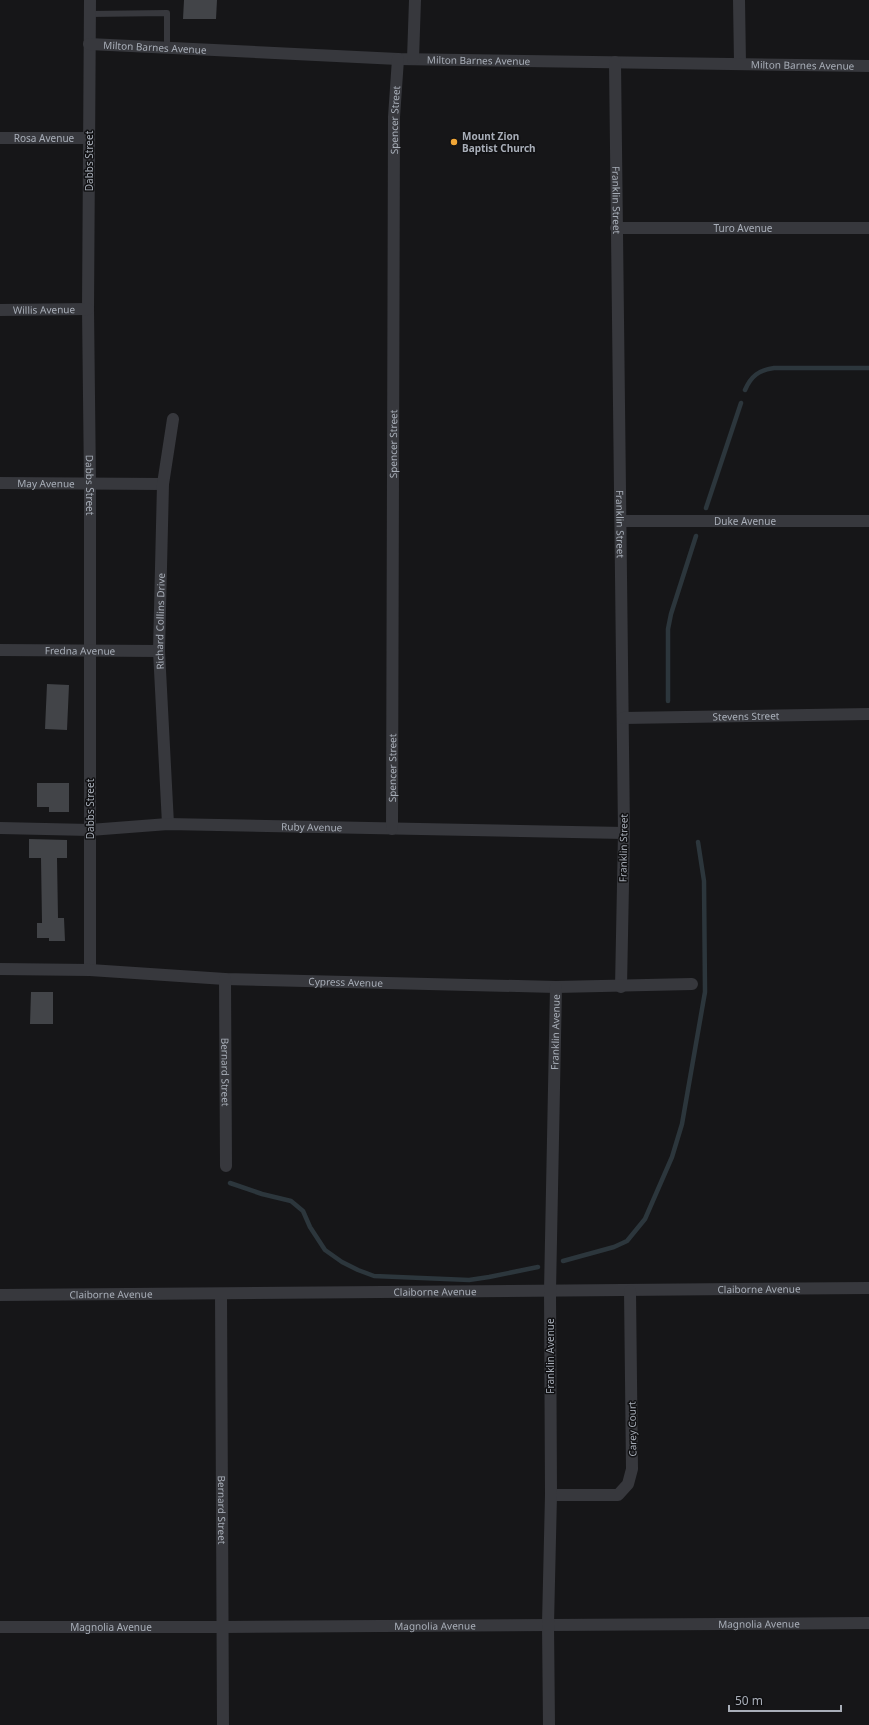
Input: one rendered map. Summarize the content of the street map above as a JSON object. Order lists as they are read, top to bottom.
{
  "streets": {
    "street": [
      "Milton Barnes Avenue",
      "Spencer Street",
      "Rosa Avenue",
      "Dabbs Street",
      "Franklin Street",
      "Turo Avenue",
      "Willis Avenue",
      "May Avenue",
      "Duke Avenue",
      "Richard Collins Drive",
      "Fredna Avenue",
      "Stevens Street",
      "Ruby Avenue",
      "Cypress Avenue",
      "Franklin Avenue",
      "Bernard Street",
      "Claiborne Avenue",
      "Carey Court",
      "Magnolia Avenue"
    ]
  },
  "crossings": [
    ["Milton Barnes Avenue", "Spencer Street"],
    ["Milton Barnes Avenue", "Dabbs Street"],
    ["Milton Barnes Avenue", "Franklin Street"],
    ["Spencer Street", "Ruby Avenue"],
    ["Rosa Avenue", "Dabbs Street"],
    ["Dabbs Street", "Willis Avenue"],
    ["Dabbs Street", "May Avenue"],
    ["Dabbs Street", "Fredna Avenue"],
    ["Dabbs Street", "Ruby Avenue"],
    ["Dabbs Street", "Cypress Avenue"],
    ["Franklin Street", "Turo Avenue"],
    ["Franklin Street", "Duke Avenue"],
    ["Franklin Street", "Stevens Street"],
    ["Franklin Street", "Ruby Avenue"],
    ["Franklin Street", "Cypress Avenue"],
    ["May Avenue", "Richard Collins Drive"],
    ["Richard Collins Drive", "Fredna Avenue"],
    ["Richard Collins Drive", "Ruby Avenue"],
    ["Cypress Avenue", "Franklin Avenue"],
    ["Cypress Avenue", "Bernard Street"],
    ["Franklin Avenue", "Claiborne Avenue"],
    ["Franklin Avenue", "Carey Court"],
    ["Franklin Avenue", "Magnolia Avenue"],
    ["Bernard Street", "Claiborne Avenue"],
    ["Bernard Street", "Magnolia Avenue"],
    ["Claiborne Avenue", "Carey Court"]
  ],
  "places": ["Mount Zion Baptist Church"],
  "scale_bar": "50 m"
}
